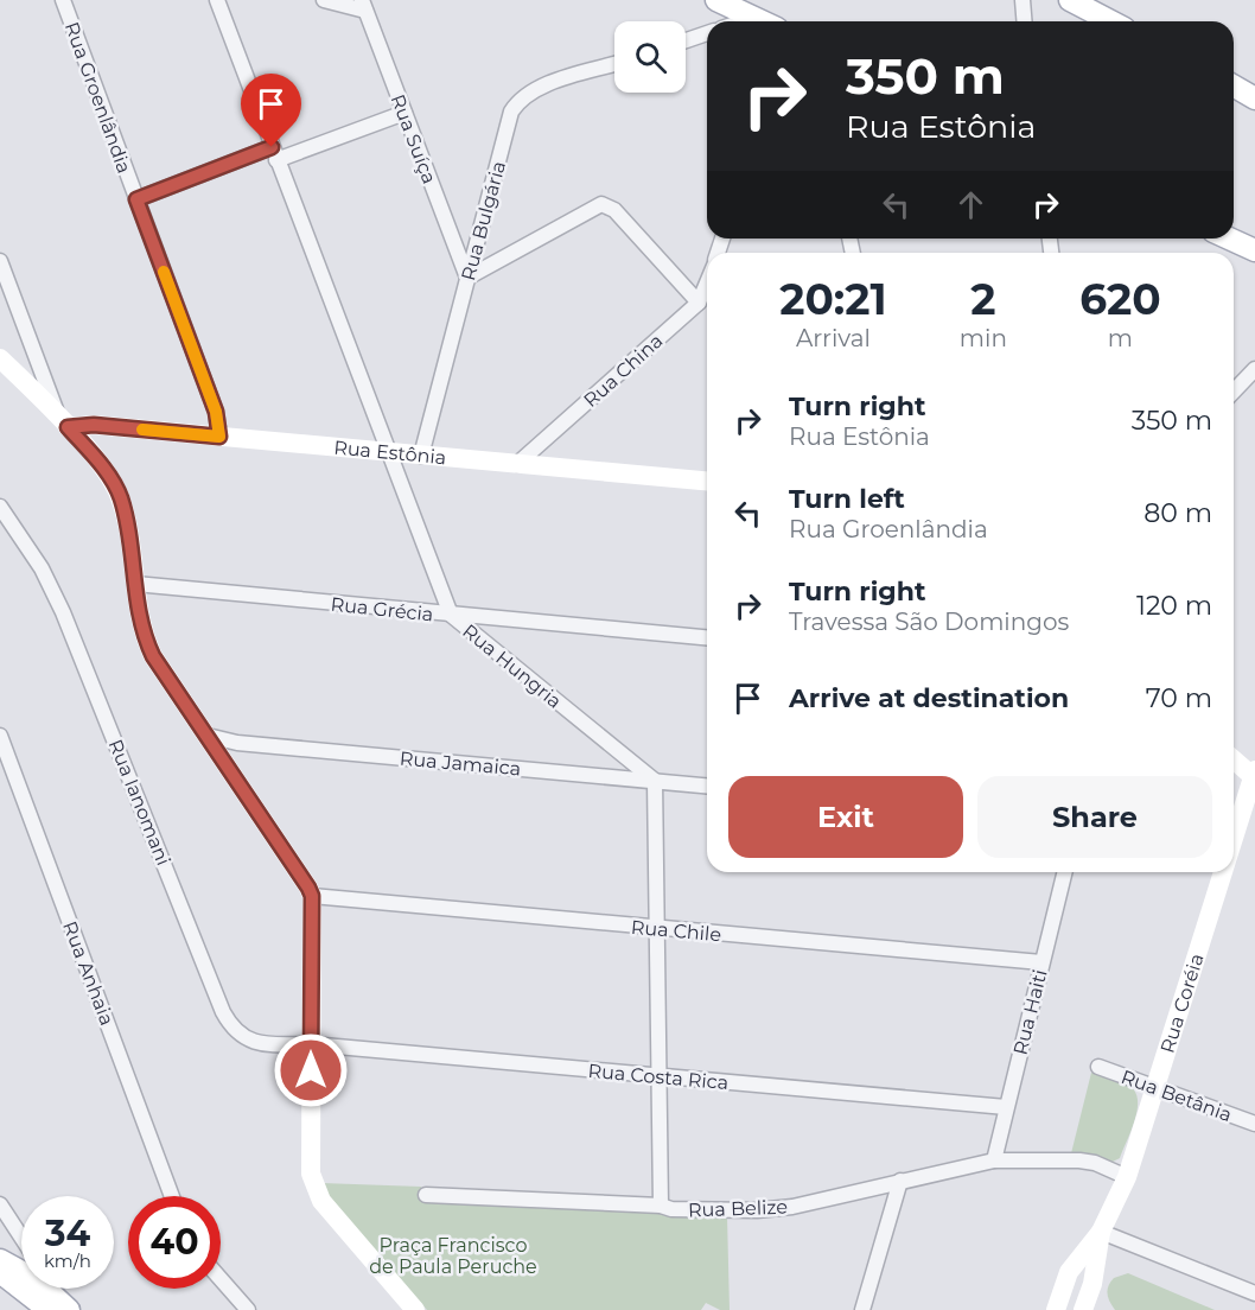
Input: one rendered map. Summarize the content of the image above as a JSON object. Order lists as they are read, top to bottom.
{
  "streets": {
    "street": [
      "Rua Groenlândia",
      "Rua Suíça",
      "Rua Bulgária",
      "Rua China",
      "Rua Estônia",
      "Rua Grécia",
      "Rua Hungria",
      "Rua Jamaica",
      "Rua Ianomani",
      "Rua Chile",
      "Rua Anhaia",
      "Rua Coréia",
      "Rua Haiti",
      "Rua Costa Rica",
      "Rua Betânia",
      "Rua Belize"
    ]
  },
  "crossings": [
    ["Rua Groenlândia", "Rua Estônia"],
    ["Rua Suíça", "Rua Bulgária"],
    ["Rua Bulgária", "Rua Estônia"],
    ["Rua China", "Rua Estônia"],
    ["Rua Estônia", "Rua Hungria"],
    ["Rua Grécia", "Rua Hungria"],
    ["Rua Hungria", "Rua Jamaica"],
    ["Rua Ianomani", "Rua Costa Rica"],
    ["Rua Chile", "Rua Haiti"],
    ["Rua Coréia", "Rua Betânia"],
    ["Rua Coréia", "Rua Belize"],
    ["Rua Haiti", "Rua Costa Rica"],
    ["Rua Haiti", "Rua Belize"]
  ],
  "parks": ["Praça Francisco de Paula Peruche"],
  "page": {
    "turn": ["350 m", "Rua Estônia"],
    "eta": [
      "20:21",
      "Arrival",
      "2",
      "min",
      "620",
      "m"
    ],
    "list": [
      {
        "name": "Turn right",
        "note": "Rua Estônia",
        "value": "350 m"
      },
      {
        "name": "Turn left",
        "note": "Rua Groenlândia",
        "value": "80 m"
      },
      {
        "name": "Turn right",
        "note": "Travessa São Domingos",
        "value": "120 m"
      },
      {
        "name": "Arrive at destination",
        "value": "70 m"
      }
    ],
    "buttons": ["Exit", "Share"],
    "speed": "34 km/h",
    "limit": "40"
  }
}
